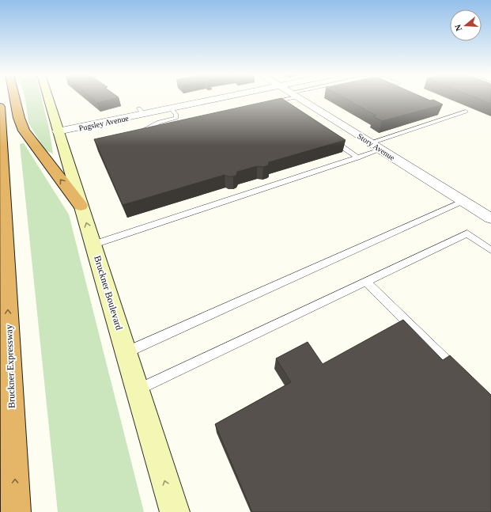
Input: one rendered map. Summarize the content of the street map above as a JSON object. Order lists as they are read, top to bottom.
{
  "streets": {
    "highway": ["Bruckner Expressway"],
    "main road": ["Bruckner Boulevard"],
    "street": ["Pugsley Avenue", "Story Avenue"]
  },
  "crossings": [
    ["Pugsley Avenue", "Bruckner Boulevard"]
  ],
  "one_way": ["Bruckner Boulevard", "Bruckner Expressway"],
  "north": "left"
}
